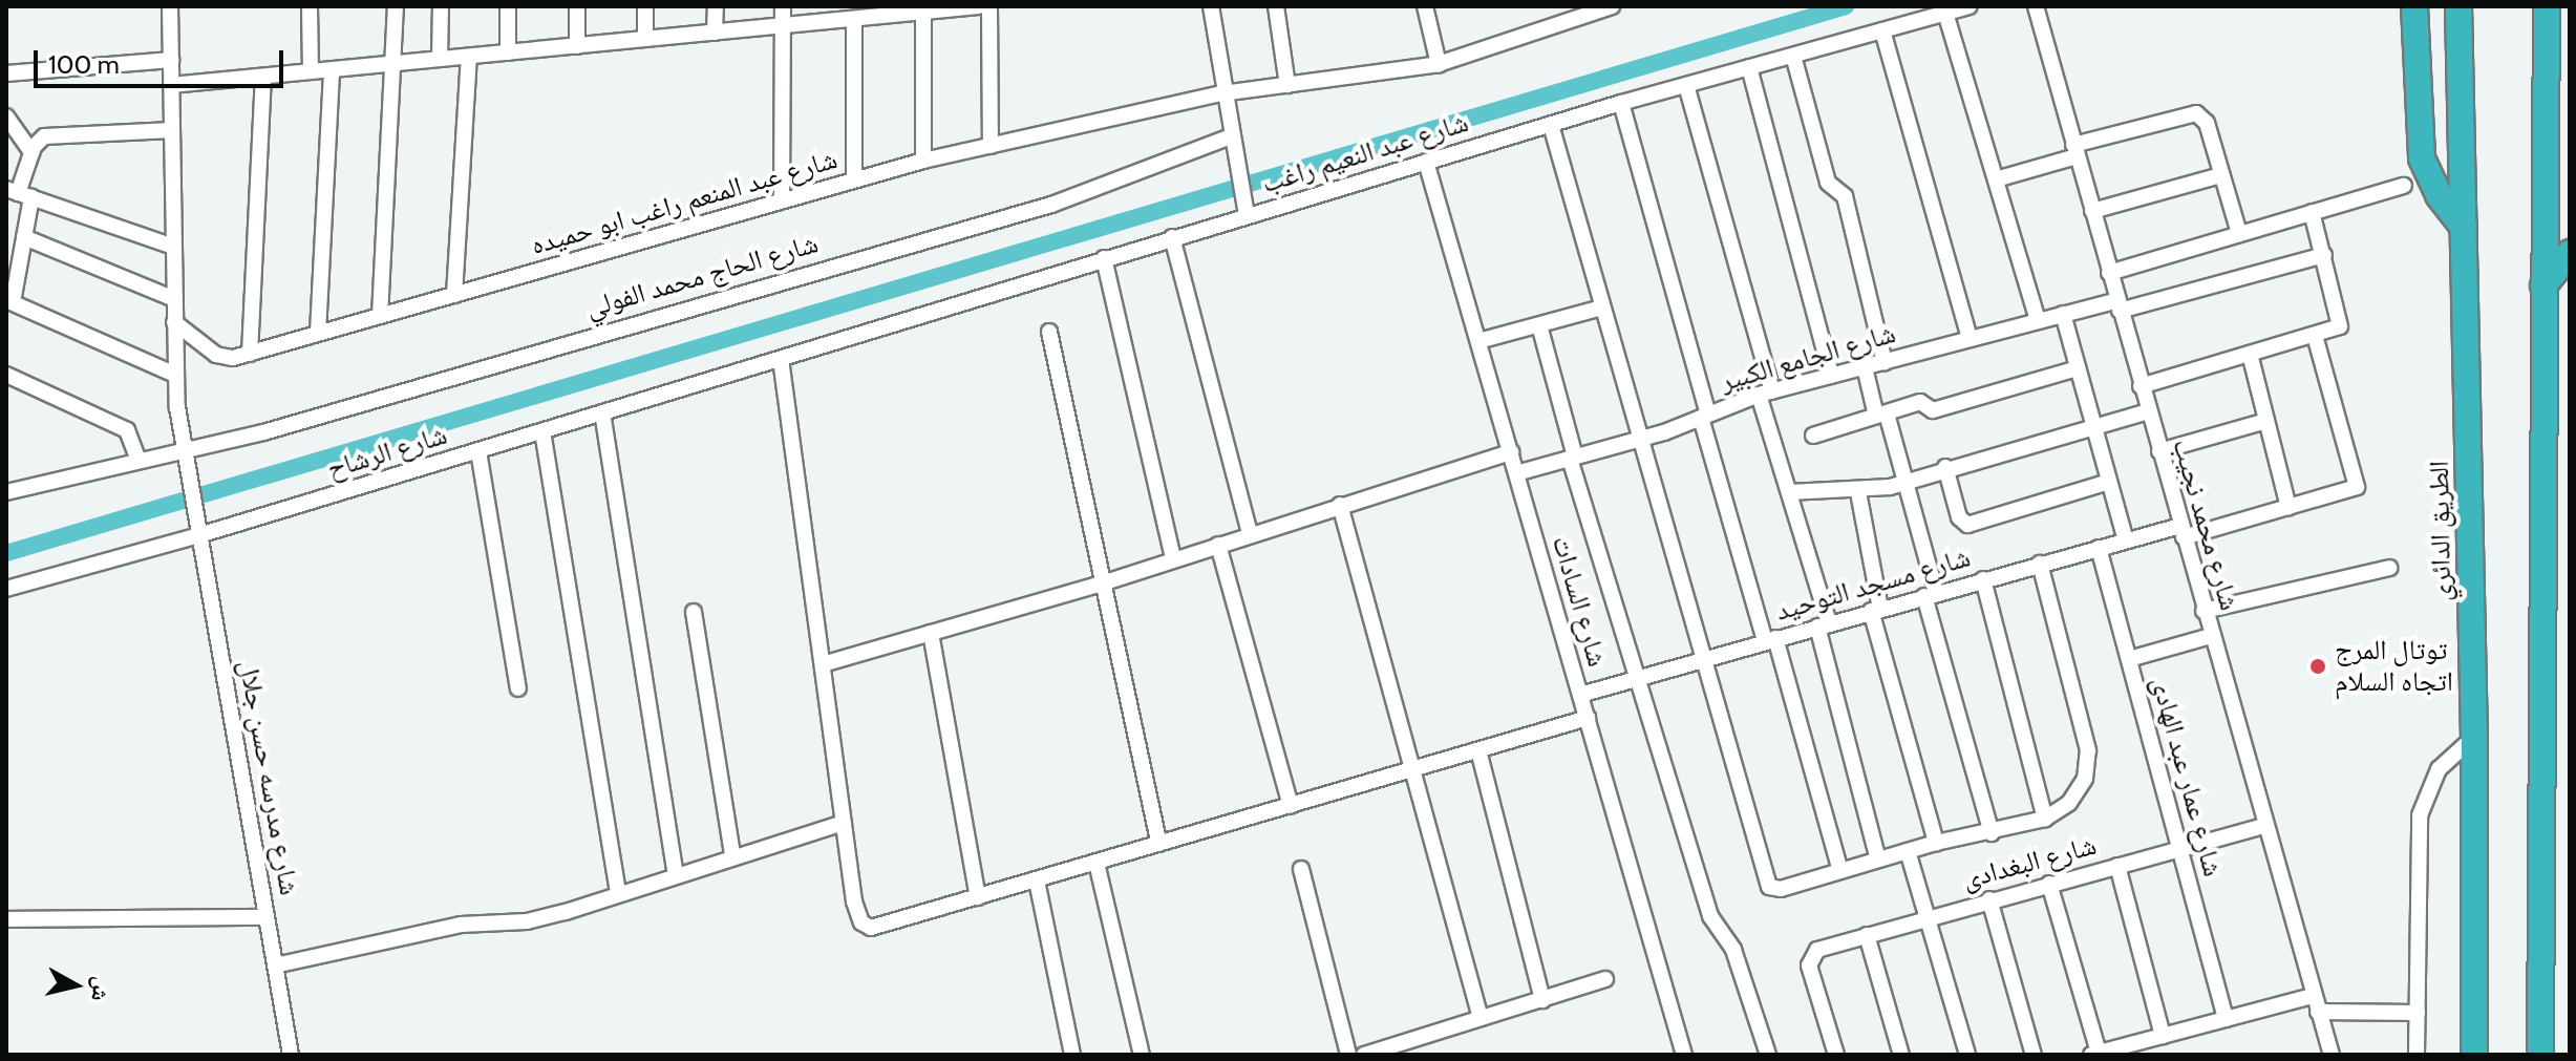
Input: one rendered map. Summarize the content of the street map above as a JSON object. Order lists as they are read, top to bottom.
{
  "streets": {
    "highway": ["الطريق الدائري"],
    "street": [
      "شارع عبد النعيم راغب",
      "شارع عبد المنعم راغب ابو حميده",
      "شارع الحاج محمد الفولي",
      "شارع الجامع الكبير",
      "شارع الرشاح",
      "شارع محمد نجيب",
      "شارع مسجد التوحيد",
      "شارع السادات",
      "شارع عمار عبد الهادى",
      "شارع مدرسه حسن جلال",
      "شارع البغدادى"
    ]
  },
  "crossings": [
    ["شارع عبد النعيم راغب", "شارع الرشاح"],
    ["شارع عبد النعيم راغب", "شارع السادات"],
    ["شارع عبد المنعم راغب ابو حميده", "شارع مدرسه حسن جلال"],
    ["شارع الحاج محمد الفولي", "شارع مدرسه حسن جلال"],
    ["شارع الجامع الكبير", "شارع محمد نجيب"],
    ["شارع الجامع الكبير", "شارع السادات"],
    ["شارع الرشاح", "شارع مدرسه حسن جلال"],
    ["شارع محمد نجيب", "شارع مسجد التوحيد"],
    ["شارع محمد نجيب", "شارع البغدادى"],
    ["شارع مسجد التوحيد", "شارع السادات"],
    ["شارع مسجد التوحيد", "شارع عمار عبد الهادى"],
    ["شارع عمار عبد الهادى", "شارع البغدادى"]
  ],
  "places": ["توتال المرج اتجاه السلام"],
  "scale_bar": "100 m",
  "north": "right"
}
